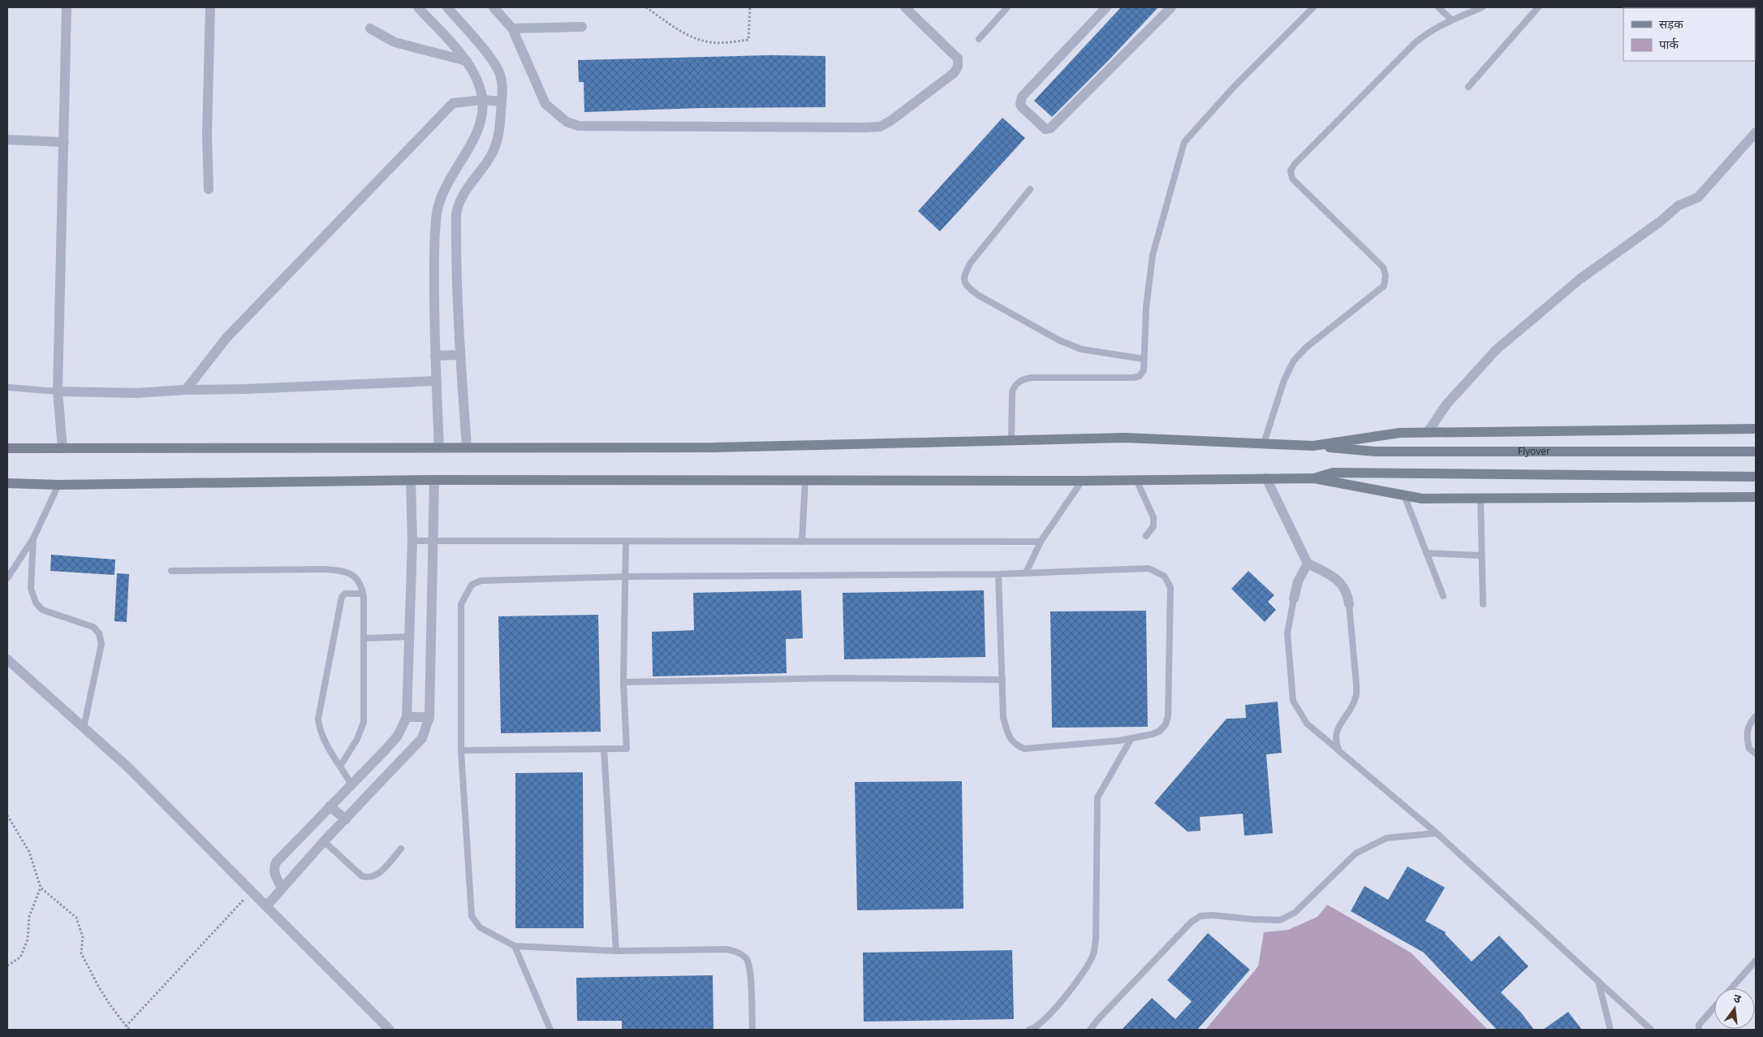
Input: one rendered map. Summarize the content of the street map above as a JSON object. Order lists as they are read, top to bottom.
{
  "streets": {
    "main road": ["Flyover"]
  },
  "legend": ["सड़क", "पार्क"],
  "north": "top"
}
